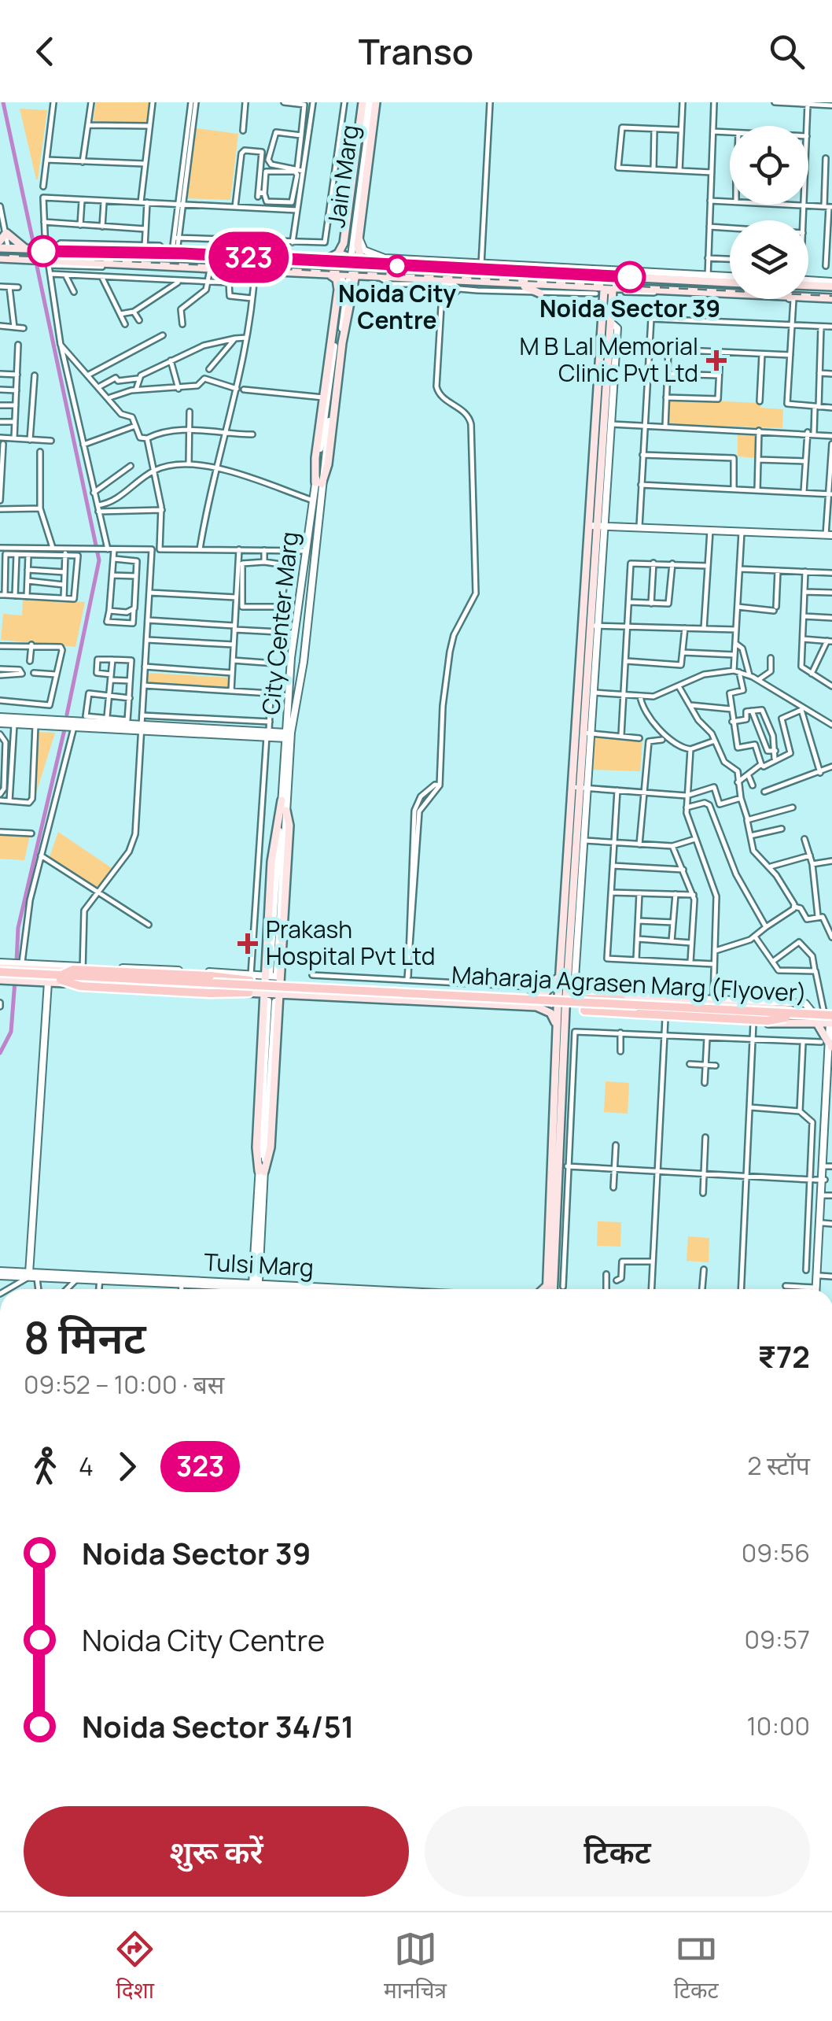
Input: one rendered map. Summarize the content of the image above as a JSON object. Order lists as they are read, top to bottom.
{
  "streets": {
    "main road": ["Maharaja Agrasen Marg (Flyover)"],
    "street": ["Jain Marg", "City Center Marg", "Tulsi Marg"]
  },
  "places": {
    "other": ["Noida City Centre", "Noida Sector 39"],
    "health": ["M B Lal Memorial Clinic Pvt Ltd", "Prakash Hospital Pvt Ltd"]
  },
  "lines": ["bus line 323"],
  "page": {
    "header": "Transo",
    "on_map": "323",
    "heading": ["8 मिनट", "09:52 – 10:00 · बस", "₹72"],
    "legs": ["4", "323", "2 स्टॉप"],
    "list": [
      {
        "name": "Noida Sector 39",
        "value": "09:56"
      },
      {
        "name": "Noida City Centre",
        "value": "09:57"
      },
      {
        "name": "Noida Sector 34/51",
        "value": "10:00"
      }
    ],
    "buttons": ["शुरू करें", "टिकट"],
    "tabs": ["दिशा", "मानचित्र", "टिकट"]
  }
}
